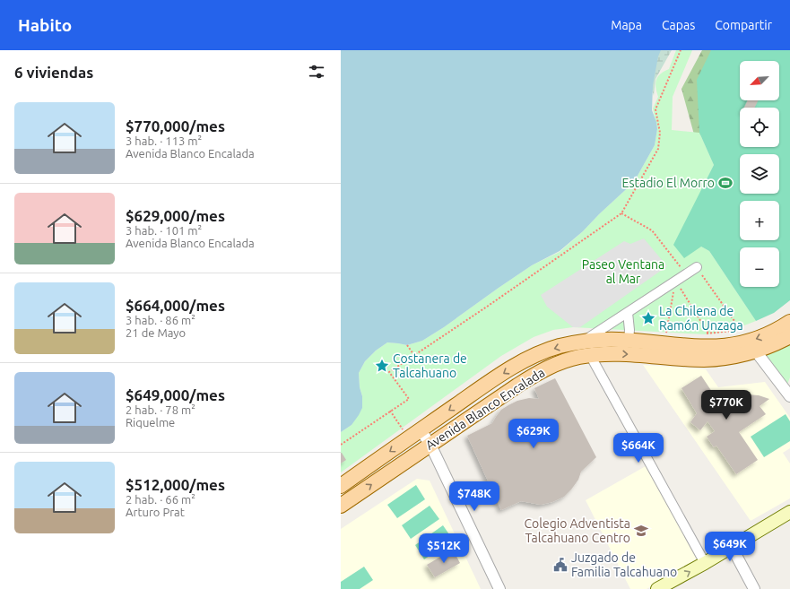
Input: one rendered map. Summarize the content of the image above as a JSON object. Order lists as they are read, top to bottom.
{
  "streets": {
    "main road": ["Avenida Blanco Encalada"]
  },
  "parks": ["Paseo Ventana al Mar"],
  "places": {
    "sports": ["Estadio El Morro"],
    "place": ["La Chilena de Ramón Unzaga", "Costanera de Talcahuano"],
    "school or university": ["Colegio Adventista Talcahuano Centro"],
    "public building": ["Juzgado de Familia Talcahuano"]
  },
  "north": "bottom left",
  "page": {
    "header": "Habito",
    "nav": ["Mapa", "Capas", "Compartir"],
    "heading": "6 viviendas",
    "map_buttons": ["+", "−"],
    "list": [
      {
        "name": "$770,000/mes",
        "note": "3 hab. · 113 m² · Avenida Blanco Encalada"
      },
      {
        "name": "$629,000/mes",
        "note": "3 hab. · 101 m² · Avenida Blanco Encalada"
      },
      {
        "name": "$664,000/mes",
        "note": "3 hab. · 86 m² · 21 de Mayo"
      },
      {
        "name": "$649,000/mes",
        "note": "2 hab. · 78 m² · Riquelme"
      },
      {
        "name": "$512,000/mes",
        "note": "2 hab. · 66 m² · Arturo Prat"
      }
    ],
    "price": [
      "$770K",
      "$629K",
      "$664K",
      "$748K",
      "$649K",
      "$512K"
    ]
  }
}
